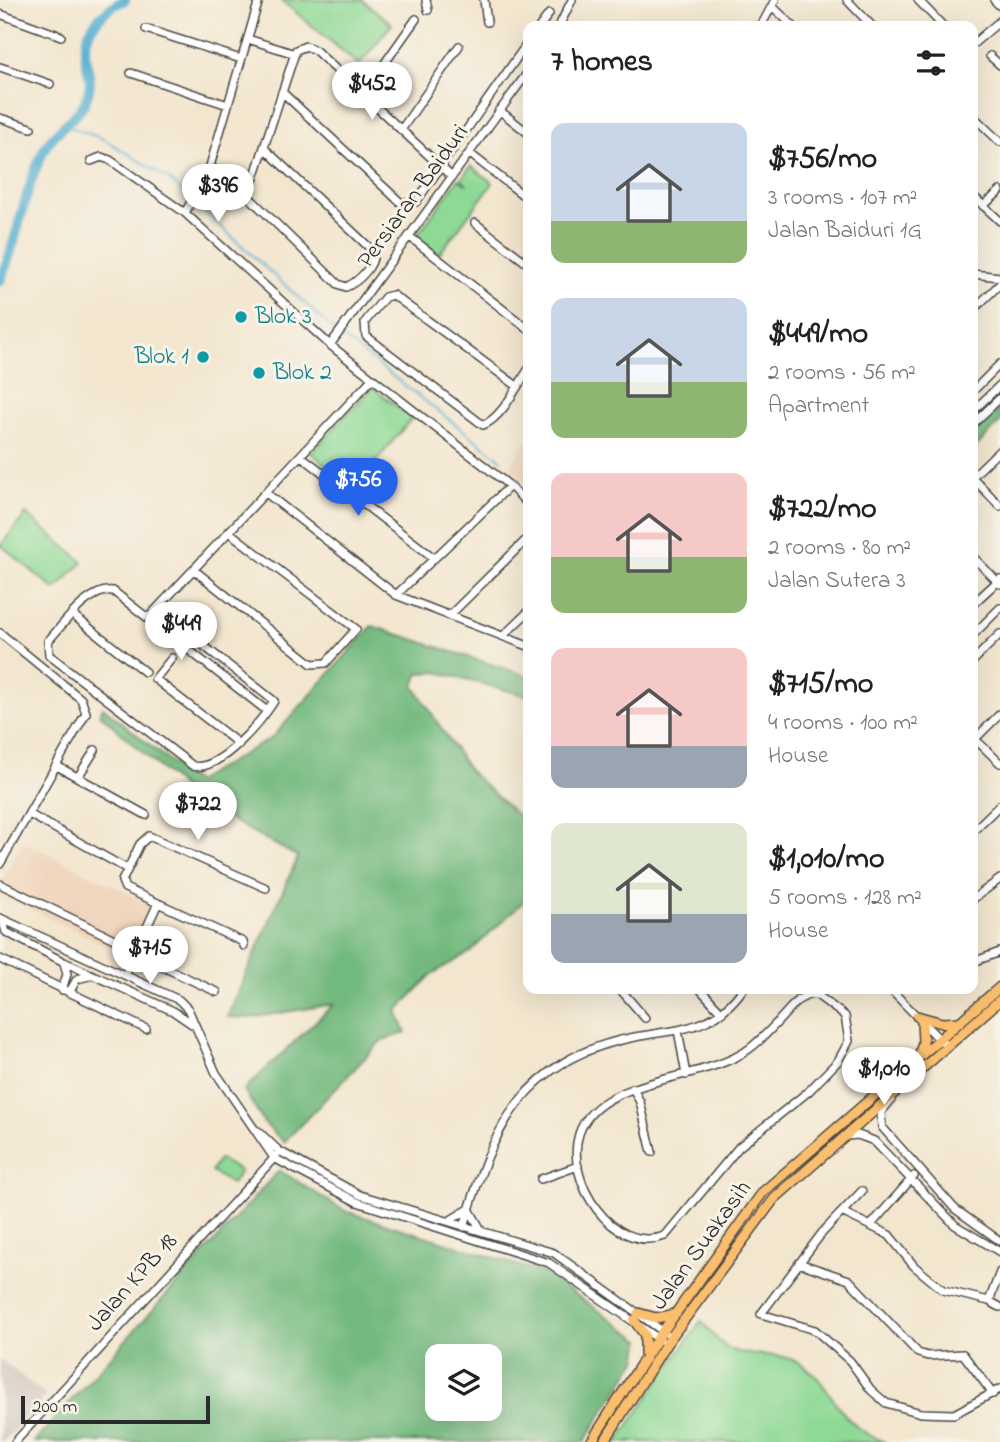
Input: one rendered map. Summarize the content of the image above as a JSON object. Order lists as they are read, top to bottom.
{
  "streets": {
    "main road": ["Jalan Suakasih"],
    "street": ["Persiaran Baiduri", "Jalan KPB 18"]
  },
  "places": ["Blok 3", "Blok 1", "Blok 2"],
  "scale_bar": "200 m",
  "page": {
    "heading": "7 homes",
    "price": [
      "$452",
      "$396",
      "$756",
      "$449",
      "$722",
      "$715",
      "$1,010"
    ],
    "list": [
      {
        "name": "$756/mo",
        "note": "3 rooms · 107 m² · Jalan Baiduri 1G"
      },
      {
        "name": "$449/mo",
        "note": "2 rooms · 56 m² · Apartment"
      },
      {
        "name": "$722/mo",
        "note": "2 rooms · 80 m² · Jalan Sutera 3"
      },
      {
        "name": "$715/mo",
        "note": "4 rooms · 100 m² · House"
      },
      {
        "name": "$1,010/mo",
        "note": "5 rooms · 128 m² · House"
      }
    ],
    "scale": "200 m"
  }
}
